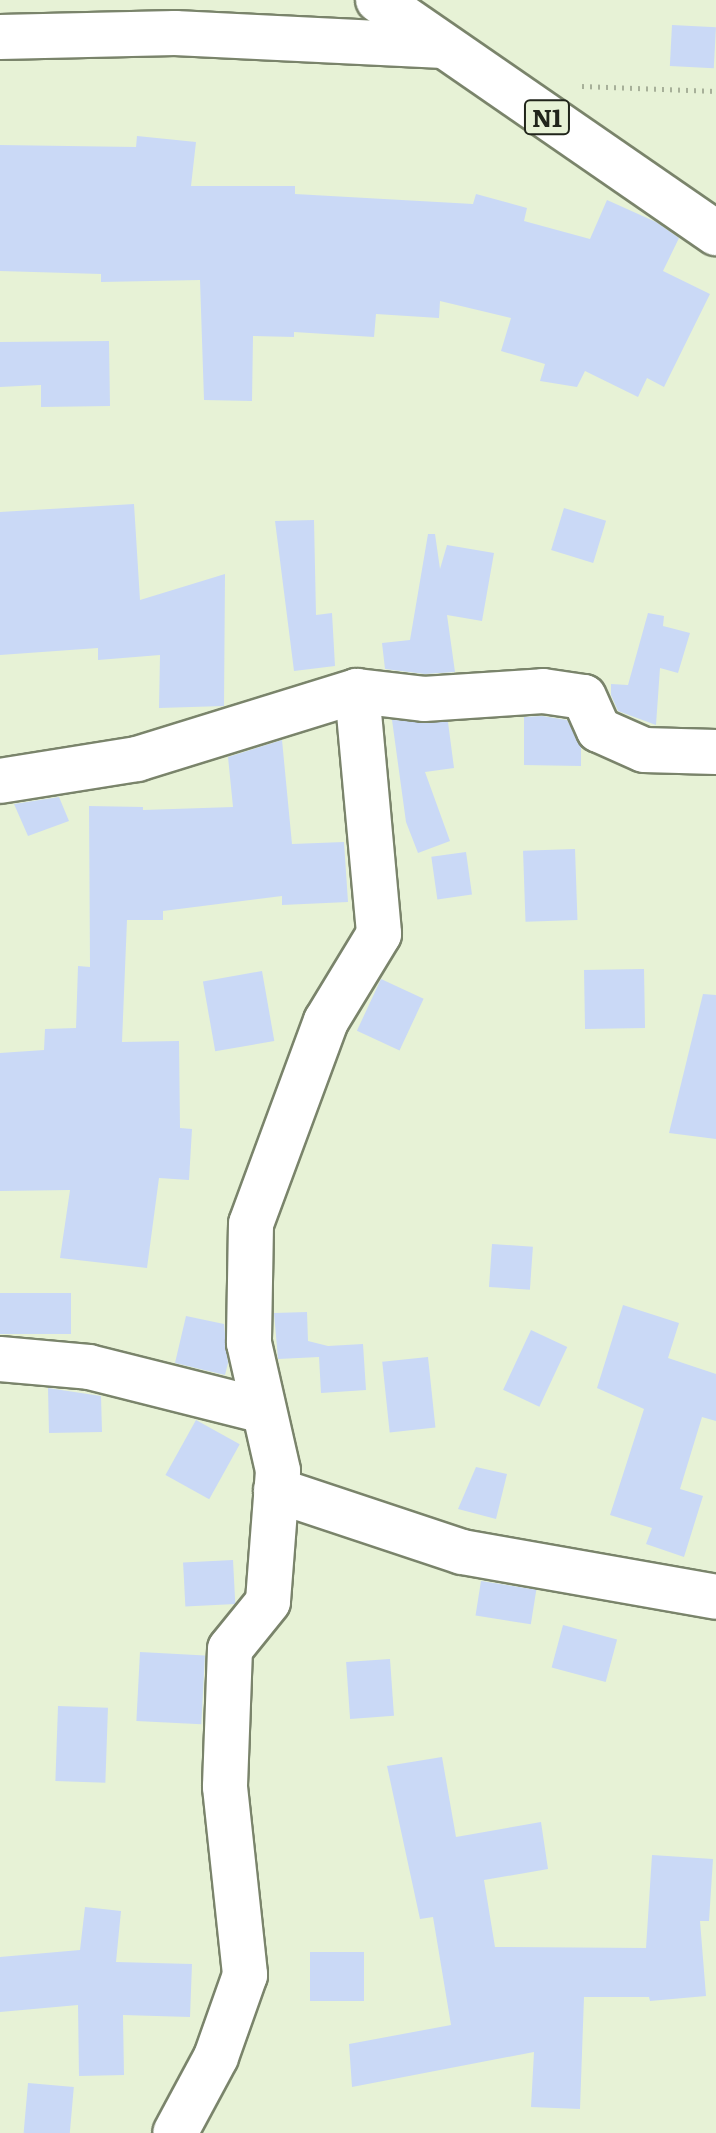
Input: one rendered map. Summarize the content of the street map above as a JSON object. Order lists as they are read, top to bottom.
{
  "streets": {
    "main road": ["N1"]
  }
}
